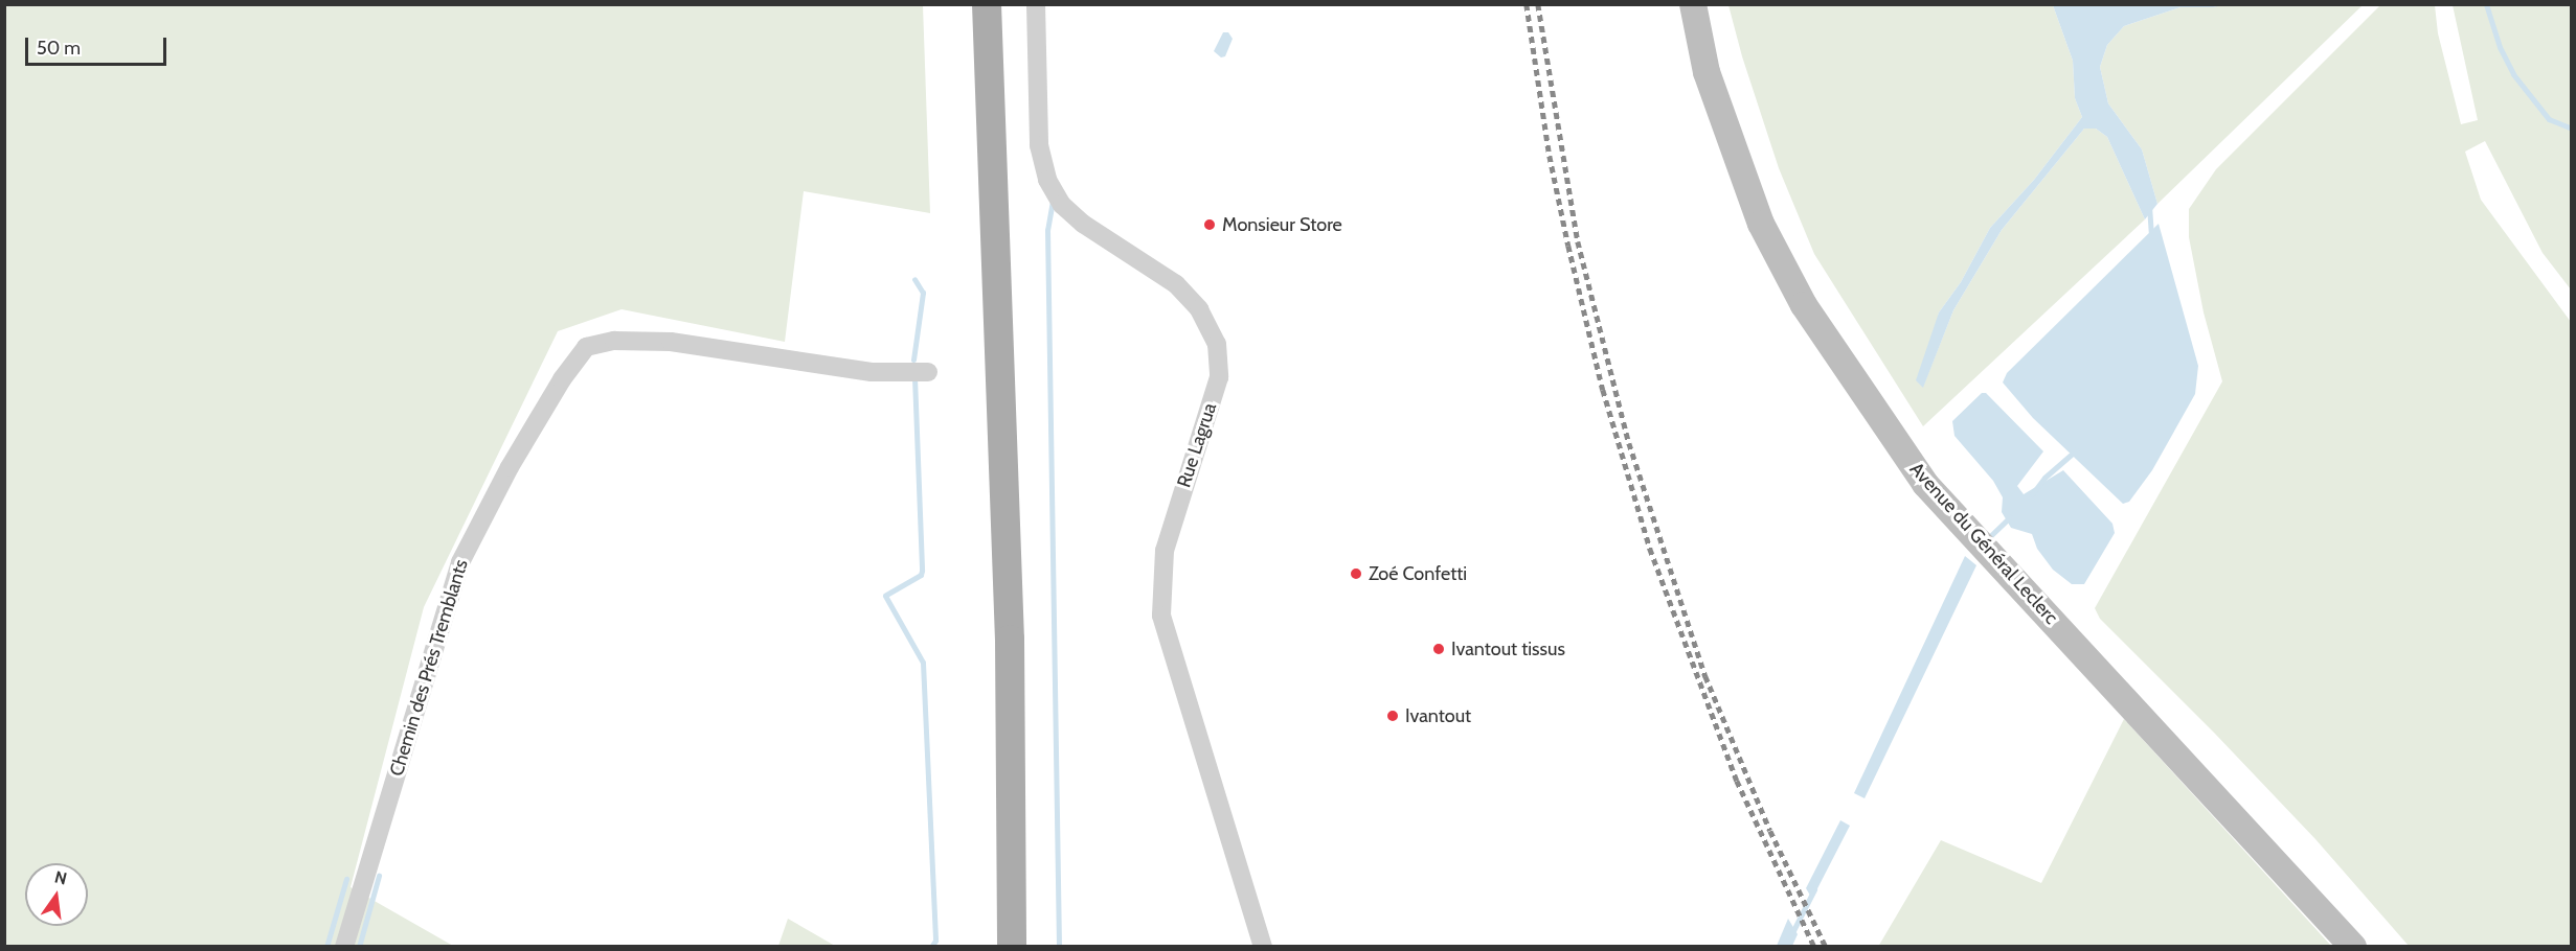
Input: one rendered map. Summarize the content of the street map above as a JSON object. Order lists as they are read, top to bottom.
{
  "streets": {
    "main road": ["Avenue du Général Leclerc"],
    "street": ["Rue Lagrua", "Chemin des Prés Tremblants"]
  },
  "places": [
    "Monsieur Store",
    "Zoé Confetti",
    "Ivantout tissus",
    "Ivantout"
  ],
  "scale_bar": "50 m",
  "north": "top"
}
